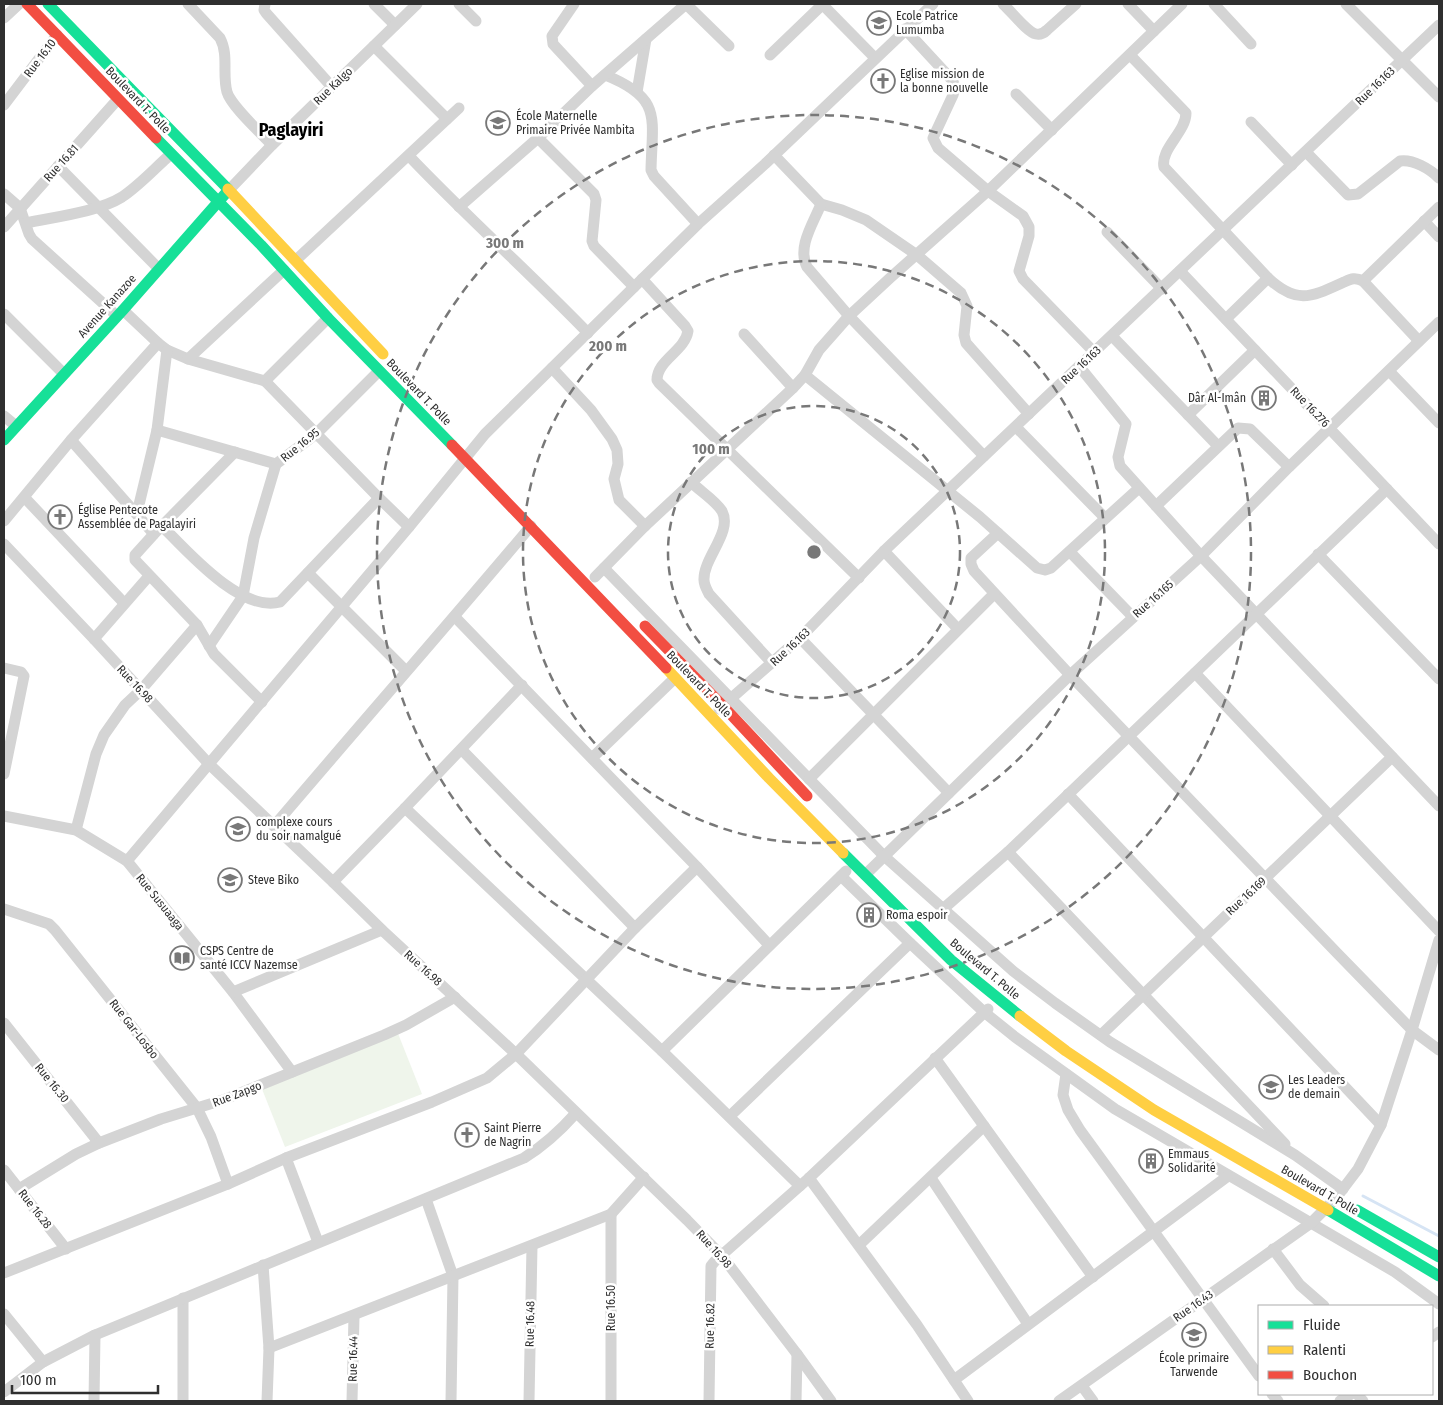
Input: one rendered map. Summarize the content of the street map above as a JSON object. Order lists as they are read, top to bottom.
{
  "streets": {
    "main road": ["Boulevard T. Polle", "Avenue Kanazoe"],
    "street": [
      "Rue 16.10",
      "Rue Kalgo",
      "Rue 16.163",
      "Rue 16.81",
      "Rue 16.276",
      "Rue 16.95",
      "Rue 16.165",
      "Rue 16.98",
      "Rue 16.169",
      "Rue Susuaaga",
      "Rue Gar-Losbo",
      "Rue 16.30",
      "Rue Zapgo",
      "Rue 16.28",
      "Rue 16.43",
      "Rue 16.50",
      "Rue 16.48",
      "Rue 16.82",
      "Rue 16.44"
    ]
  },
  "crossings": [
    ["Rue 16.10", "Boulevard T. Polle"],
    ["Rue Kalgo", "Boulevard T. Polle"],
    ["Rue Kalgo", "Avenue Kanazoe"],
    ["Rue 16.163", "Boulevard T. Polle"],
    ["Rue 16.163", "Rue 16.276"],
    ["Boulevard T. Polle", "Rue 16.81"],
    ["Boulevard T. Polle", "Avenue Kanazoe"],
    ["Boulevard T. Polle", "Rue 16.95"],
    ["Boulevard T. Polle", "Rue 16.165"],
    ["Boulevard T. Polle", "Rue 16.43"],
    ["Boulevard T. Polle", "Rue 16.82"],
    ["Rue 16.276", "Rue 16.165"],
    ["Rue 16.98", "Rue Zapgo"],
    ["Rue 16.98", "Rue 16.82"],
    ["Rue Susuaaga", "Rue Zapgo"],
    ["Rue Gar-Losbo", "Rue Zapgo"],
    ["Rue 16.30", "Rue Zapgo"],
    ["Rue Zapgo", "Rue 16.28"]
  ],
  "districts": ["Paglayiri"],
  "places": {
    "school or university": [
      "Ecole Patrice Lumumba",
      "École Maternelle Primaire Privée Nambita",
      "complexe cours du soir namalgué",
      "Steve Biko",
      "Les Leaders de demain",
      "École primaire Tarwende"
    ],
    "church": ["Eglise mission de la bonne nouvelle", "Église Pentecote Assemblée de Pagalayiri", "Saint Pierre de Nagrin"],
    "building": ["Dâr Al-Imân", "Roma espoir", "Emmaus Solidarité"],
    "library": ["CSPS Centre de santé ICCV Nazemse"]
  },
  "legend": ["Fluide", "Ralenti", "Bouchon"],
  "scale_bar": "100 m",
  "rings": ["300 m", "200 m", "100 m"]
}
